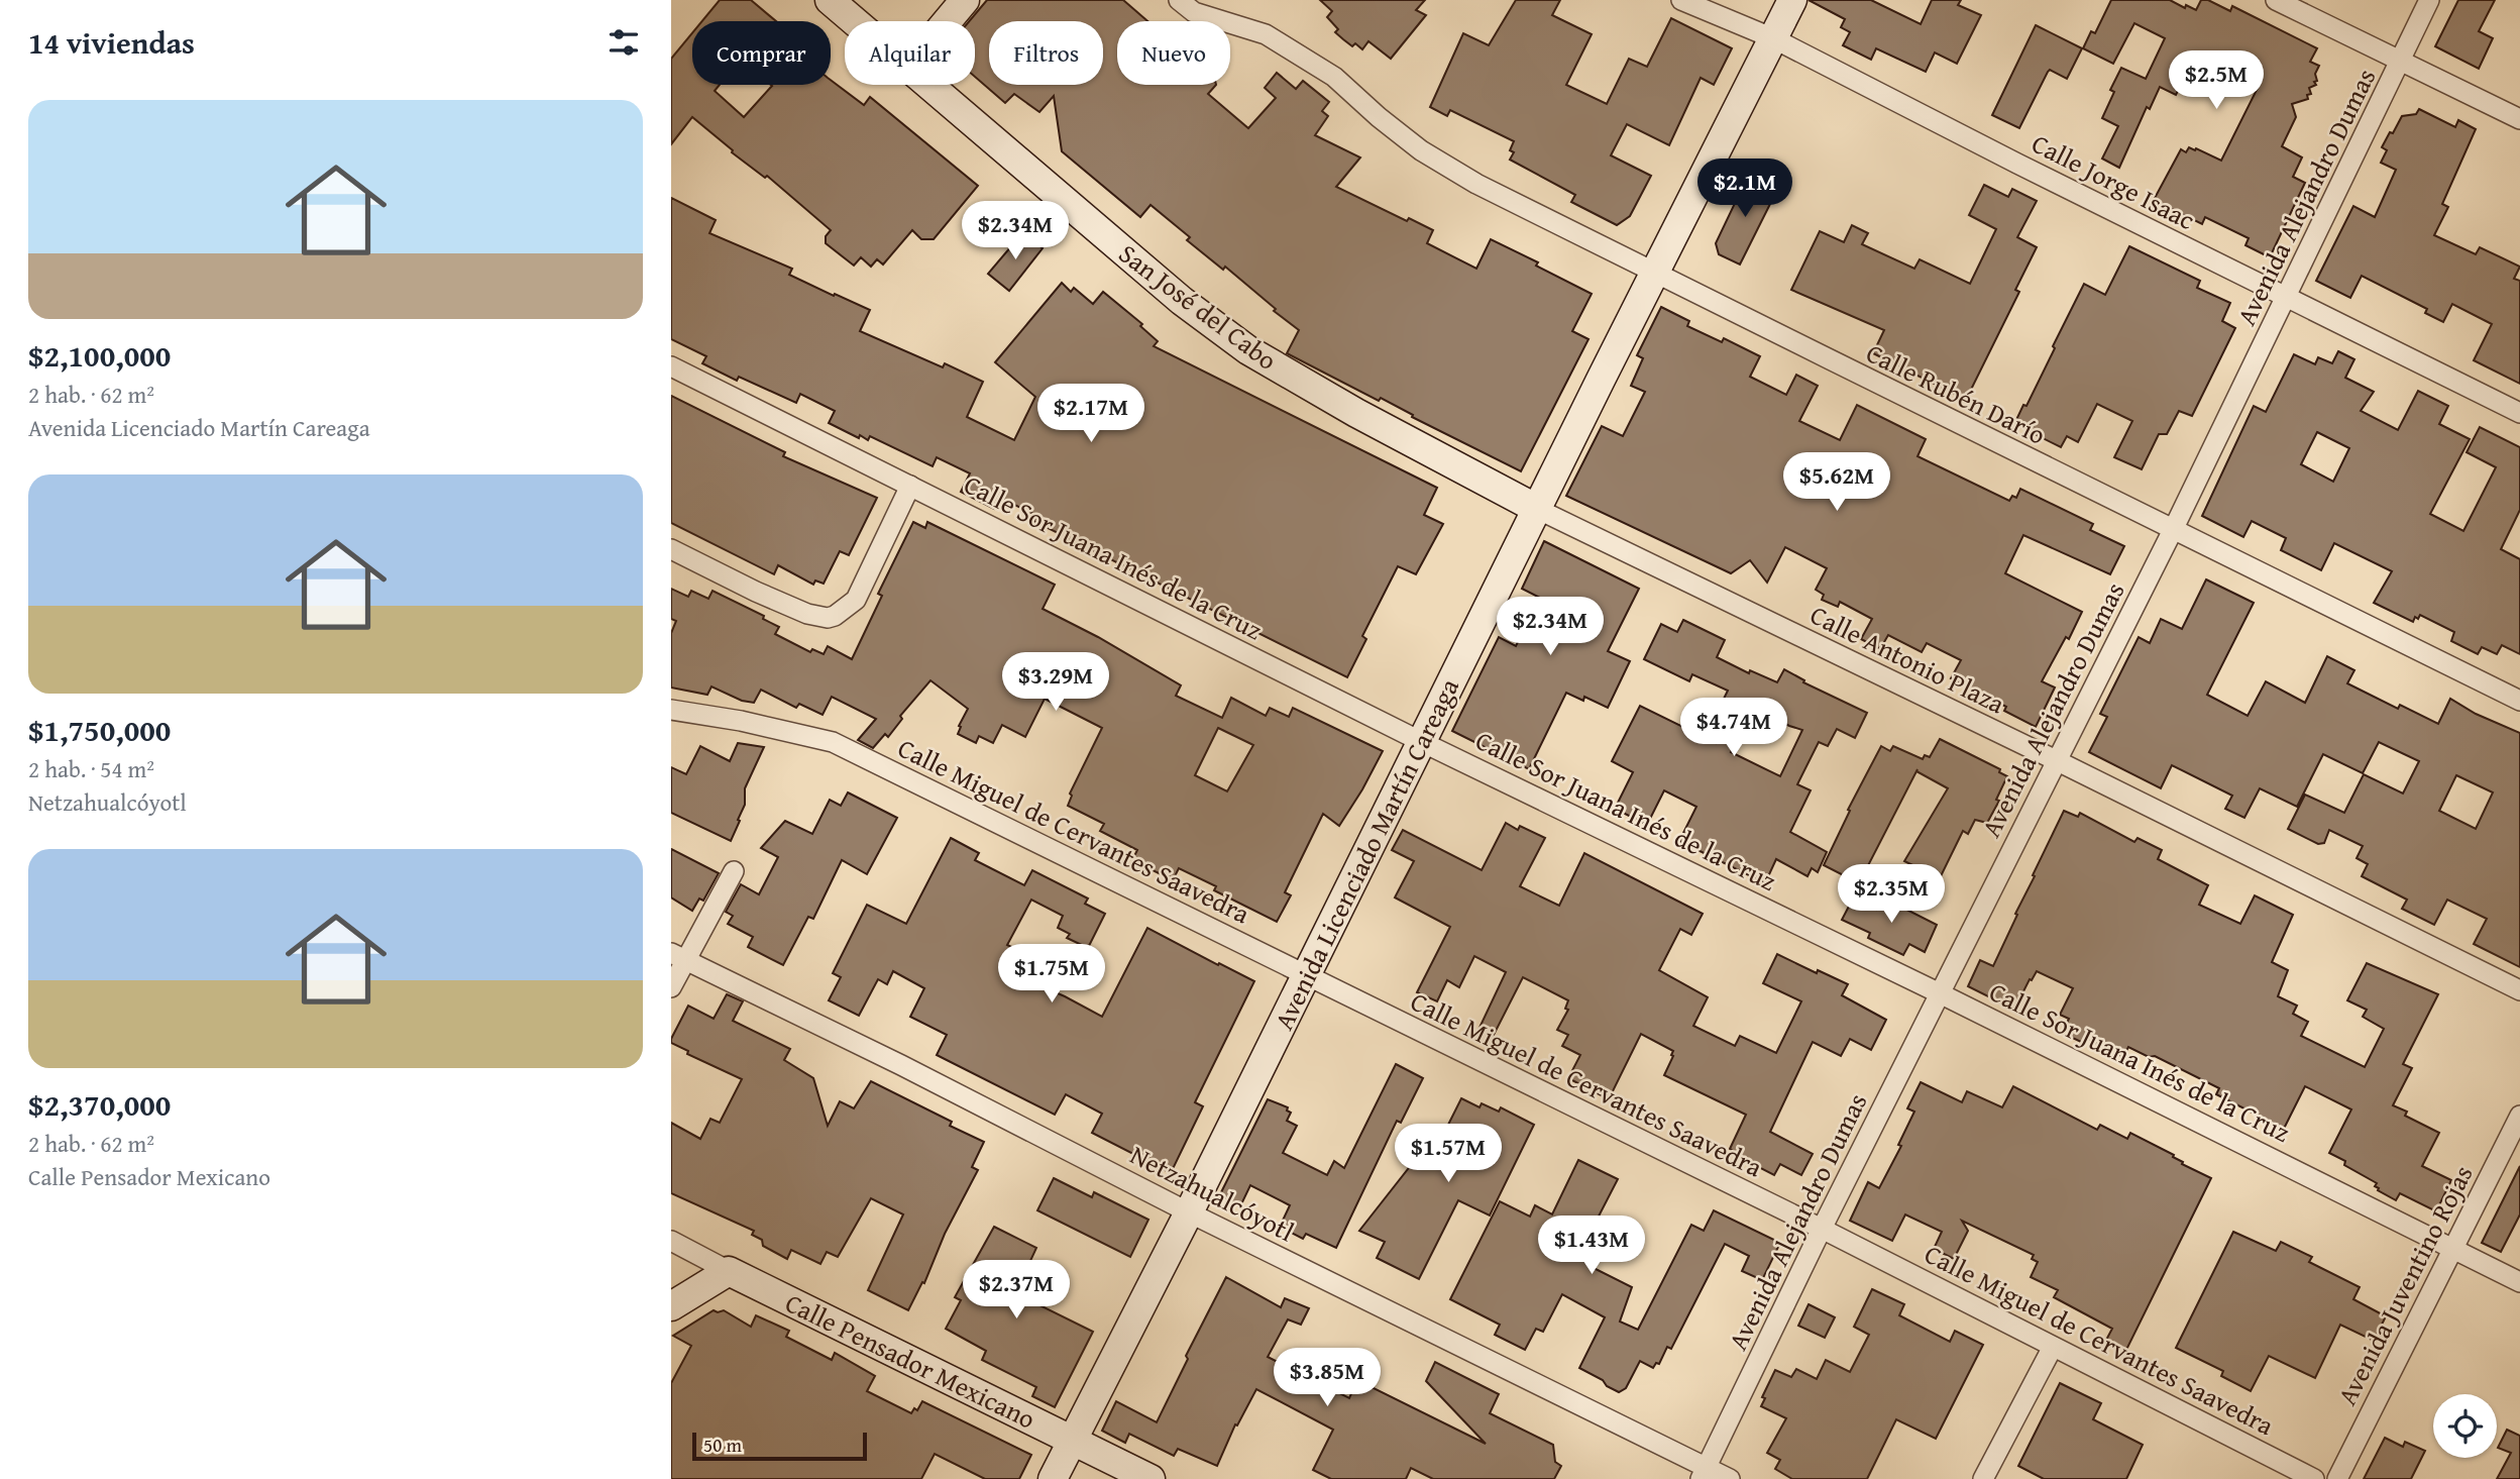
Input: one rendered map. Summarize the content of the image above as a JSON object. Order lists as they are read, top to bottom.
{
  "streets": {
    "street": [
      "Calle Jorge Isaac",
      "Avenida Alejandro Dumas",
      "San José del Cabo",
      "Calle Rubén Darío",
      "Calle Sor Juana Inés de la Cruz",
      "Calle Antonio Plaza",
      "Calle Miguel de Cervantes Saavedra",
      "Avenida Licenciado Martín Careaga",
      "Netzahualcóyotl",
      "Avenida Juventino Rojas",
      "Calle Pensador Mexicano"
    ]
  },
  "crossings": [
    ["Calle Jorge Isaac", "Avenida Alejandro Dumas"],
    ["Calle Jorge Isaac", "Avenida Licenciado Martín Careaga"],
    ["Avenida Alejandro Dumas", "Calle Rubén Darío"],
    ["Avenida Alejandro Dumas", "Calle Sor Juana Inés de la Cruz"],
    ["Avenida Alejandro Dumas", "Calle Antonio Plaza"],
    ["Avenida Alejandro Dumas", "Calle Miguel de Cervantes Saavedra"],
    ["Avenida Alejandro Dumas", "Netzahualcóyotl"],
    ["San José del Cabo", "Calle Antonio Plaza"],
    ["San José del Cabo", "Avenida Licenciado Martín Careaga"],
    ["Calle Rubén Darío", "Avenida Licenciado Martín Careaga"],
    ["Calle Sor Juana Inés de la Cruz", "Avenida Licenciado Martín Careaga"],
    ["Calle Sor Juana Inés de la Cruz", "Avenida Juventino Rojas"],
    ["Calle Antonio Plaza", "Avenida Licenciado Martín Careaga"],
    ["Calle Miguel de Cervantes Saavedra", "Avenida Licenciado Martín Careaga"],
    ["Avenida Licenciado Martín Careaga", "Netzahualcóyotl"],
    ["Avenida Licenciado Martín Careaga", "Calle Pensador Mexicano"]
  ],
  "scale_bar": "50 m",
  "page": {
    "heading": "14 viviendas",
    "chip": [
      "Comprar",
      "Alquilar",
      "Filtros",
      "Nuevo"
    ],
    "price": [
      "$2.5M",
      "$2.1M",
      "$2.34M",
      "$2.17M",
      "$5.62M",
      "$2.34M",
      "$3.29M",
      "$4.74M",
      "$2.35M",
      "$1.75M",
      "$1.57M",
      "$1.43M",
      "$2.37M",
      "$3.85M"
    ],
    "list": [
      {
        "name": "$2,100,000",
        "note": "2 hab. · 62 m² · Avenida Licenciado Martín Careaga"
      },
      {
        "name": "$1,750,000",
        "note": "2 hab. · 54 m² · Netzahualcóyotl"
      },
      {
        "name": "$2,370,000",
        "note": "2 hab. · 62 m² · Calle Pensador Mexicano"
      }
    ],
    "scale": "50 m"
  }
}
